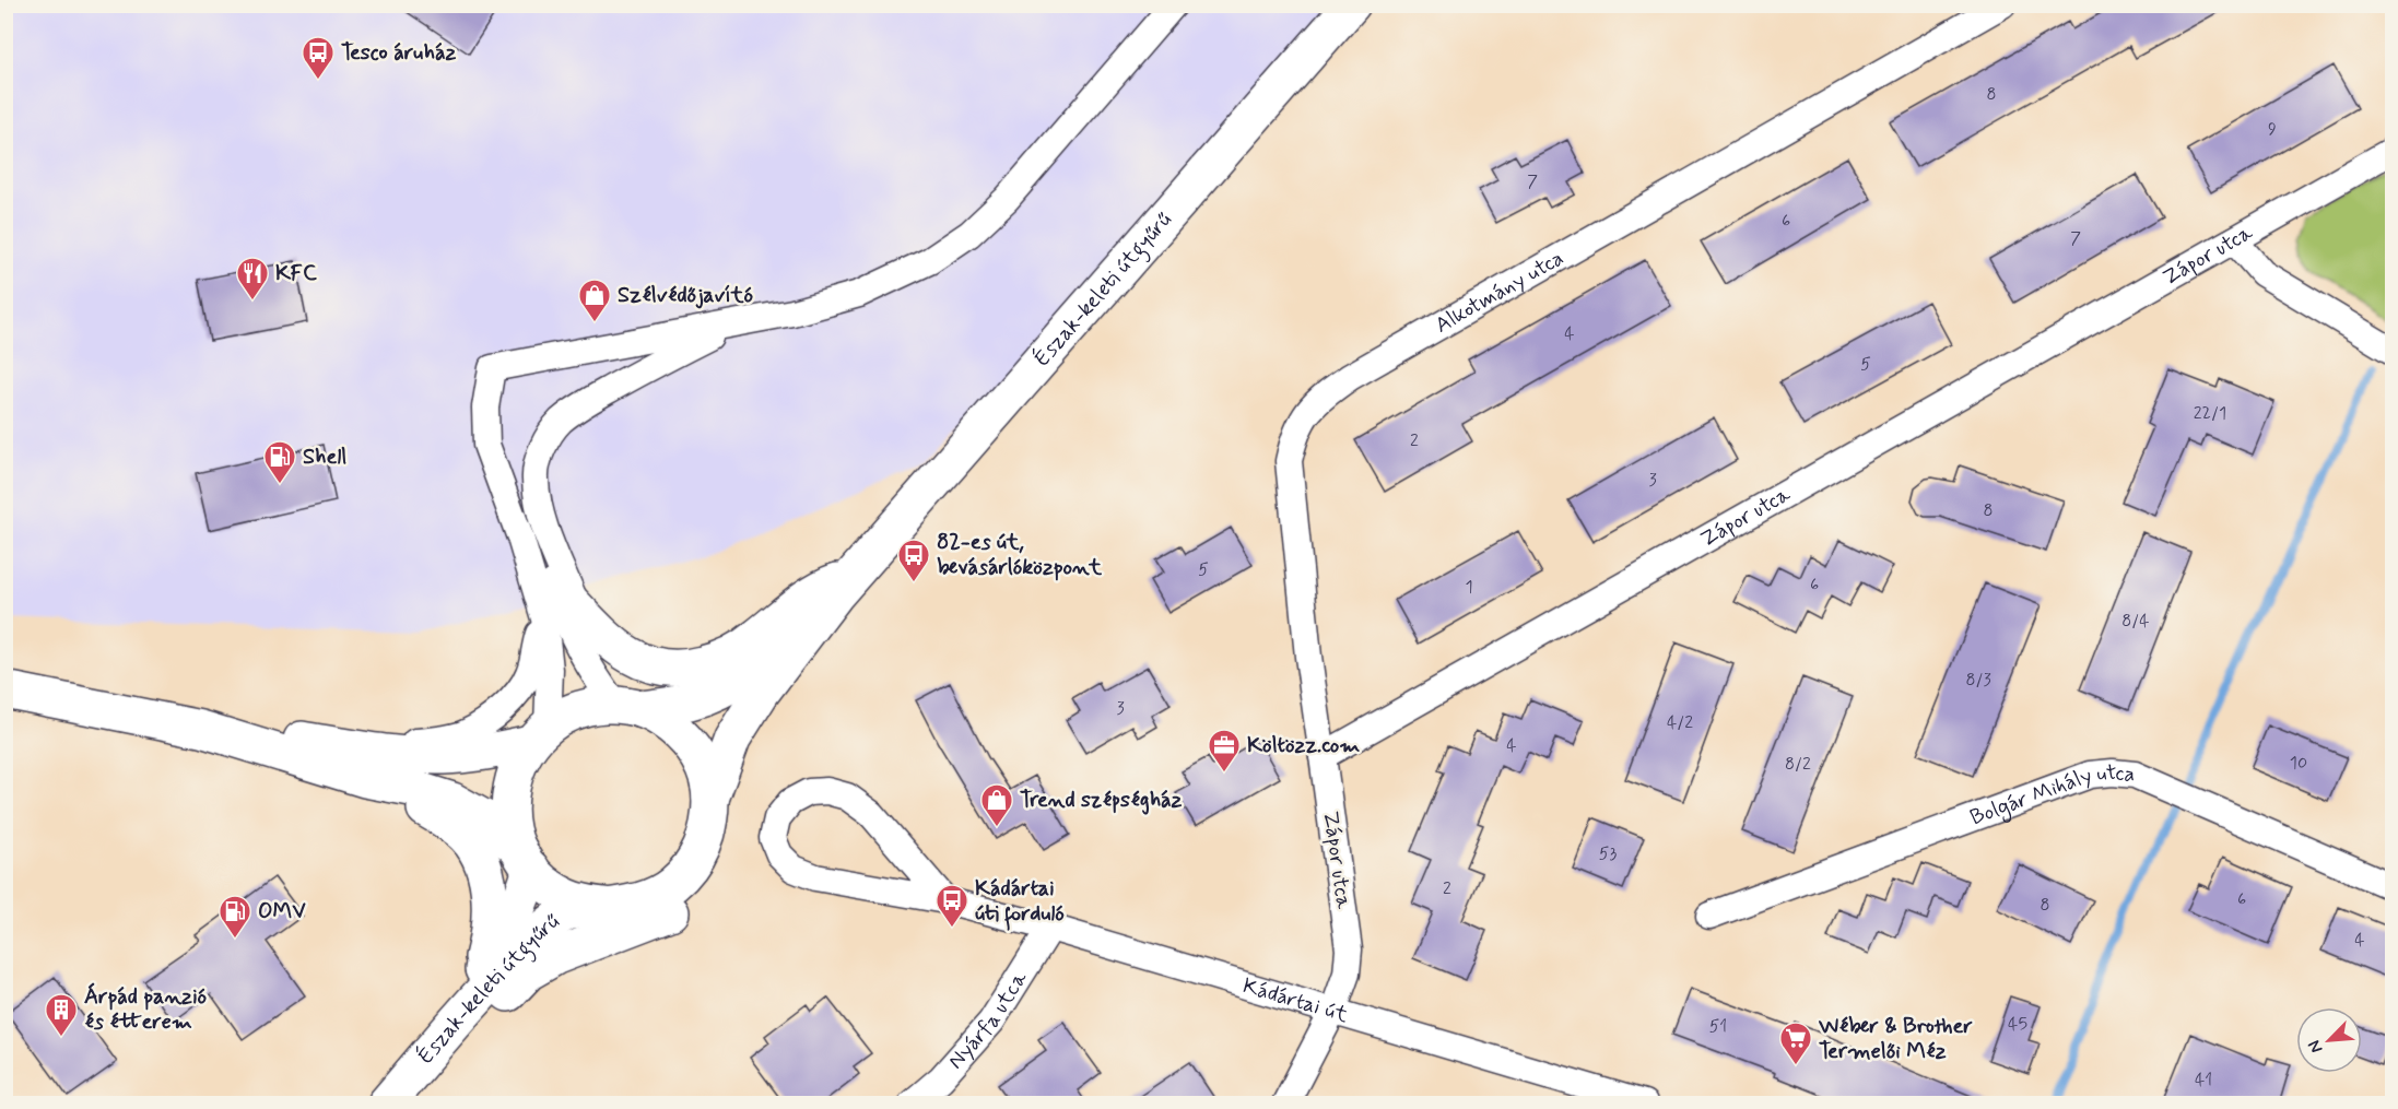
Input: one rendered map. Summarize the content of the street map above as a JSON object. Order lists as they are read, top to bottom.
{
  "streets": {
    "main road": ["Észak-keleti útgyűrű"],
    "street": [
      "Zápor utca",
      "Alkotmány utca",
      "Bolgár Mihály utca",
      "Kádártai út",
      "Nyárfa utca"
    ]
  },
  "crossings": [
    ["Zápor utca", "Alkotmány utca"],
    ["Zápor utca", "Kádártai út"],
    ["Kádártai út", "Nyárfa utca"]
  ],
  "places": {
    "bus stop": ["Tesco áruház", "82-es út, bevásárlóközpont", "Kádártai úti forduló"],
    "restaurant": ["KFC"],
    "shop": ["Szélvédőjavító", "Trend szépségház"],
    "fuel station": ["Shell", "OMV"],
    "office": ["Költözz.com"],
    "building": ["Árpád panzió és étterem"],
    "supermarket": ["Wéber & Brother Termelői Méz"]
  },
  "house_numbers": [
    "8",
    "9",
    "7",
    "6",
    "7",
    "4",
    "5",
    "22/1",
    "2",
    "3",
    "8",
    "5",
    "6",
    "1",
    "8/4",
    "8/3",
    "3",
    "4/2",
    "4",
    "10",
    "8/2",
    "53",
    "2",
    "6",
    "8",
    "4",
    "45",
    "51",
    "41"
  ],
  "north": "bottom left"
}
